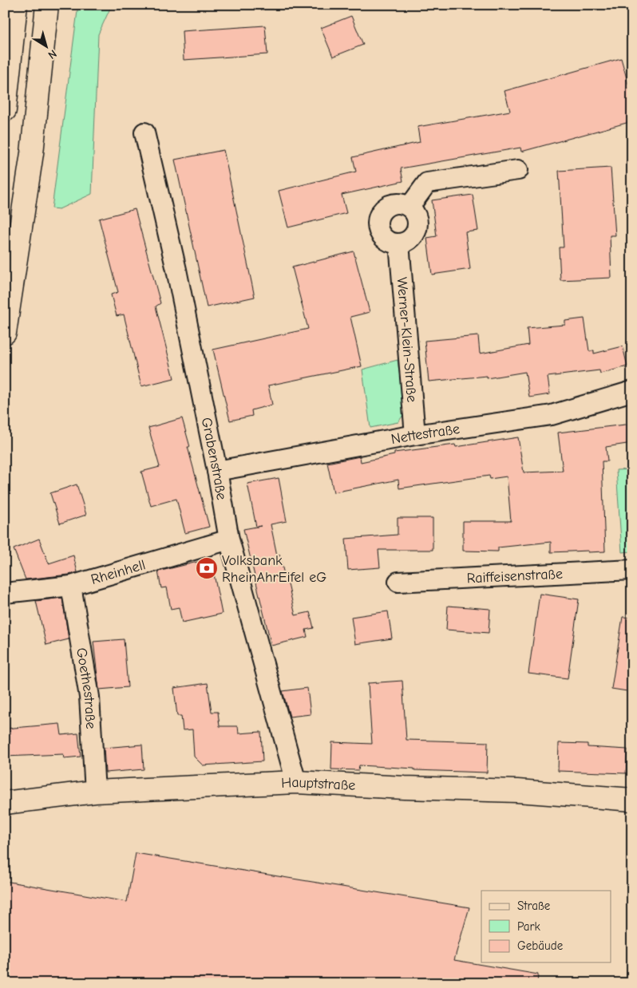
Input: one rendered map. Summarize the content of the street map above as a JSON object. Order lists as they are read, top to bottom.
{
  "streets": {
    "main road": ["Hauptstraße"],
    "street": [
      "Werner-Klein-Straße",
      "Nettestraße",
      "Grabenstraße",
      "Rheinhell",
      "Raiffeisenstraße",
      "Goethestraße"
    ]
  },
  "crossings": [
    ["Werner-Klein-Straße", "Nettestraße"],
    ["Nettestraße", "Grabenstraße"],
    ["Grabenstraße", "Rheinhell"],
    ["Grabenstraße", "Hauptstraße"],
    ["Rheinhell", "Goethestraße"],
    ["Goethestraße", "Hauptstraße"]
  ],
  "places": {
    "bank": ["Volksbank RheinAhrEifel eG"]
  },
  "legend": ["Straße", "Park", "Gebäude"],
  "north": "bottom right"
}
